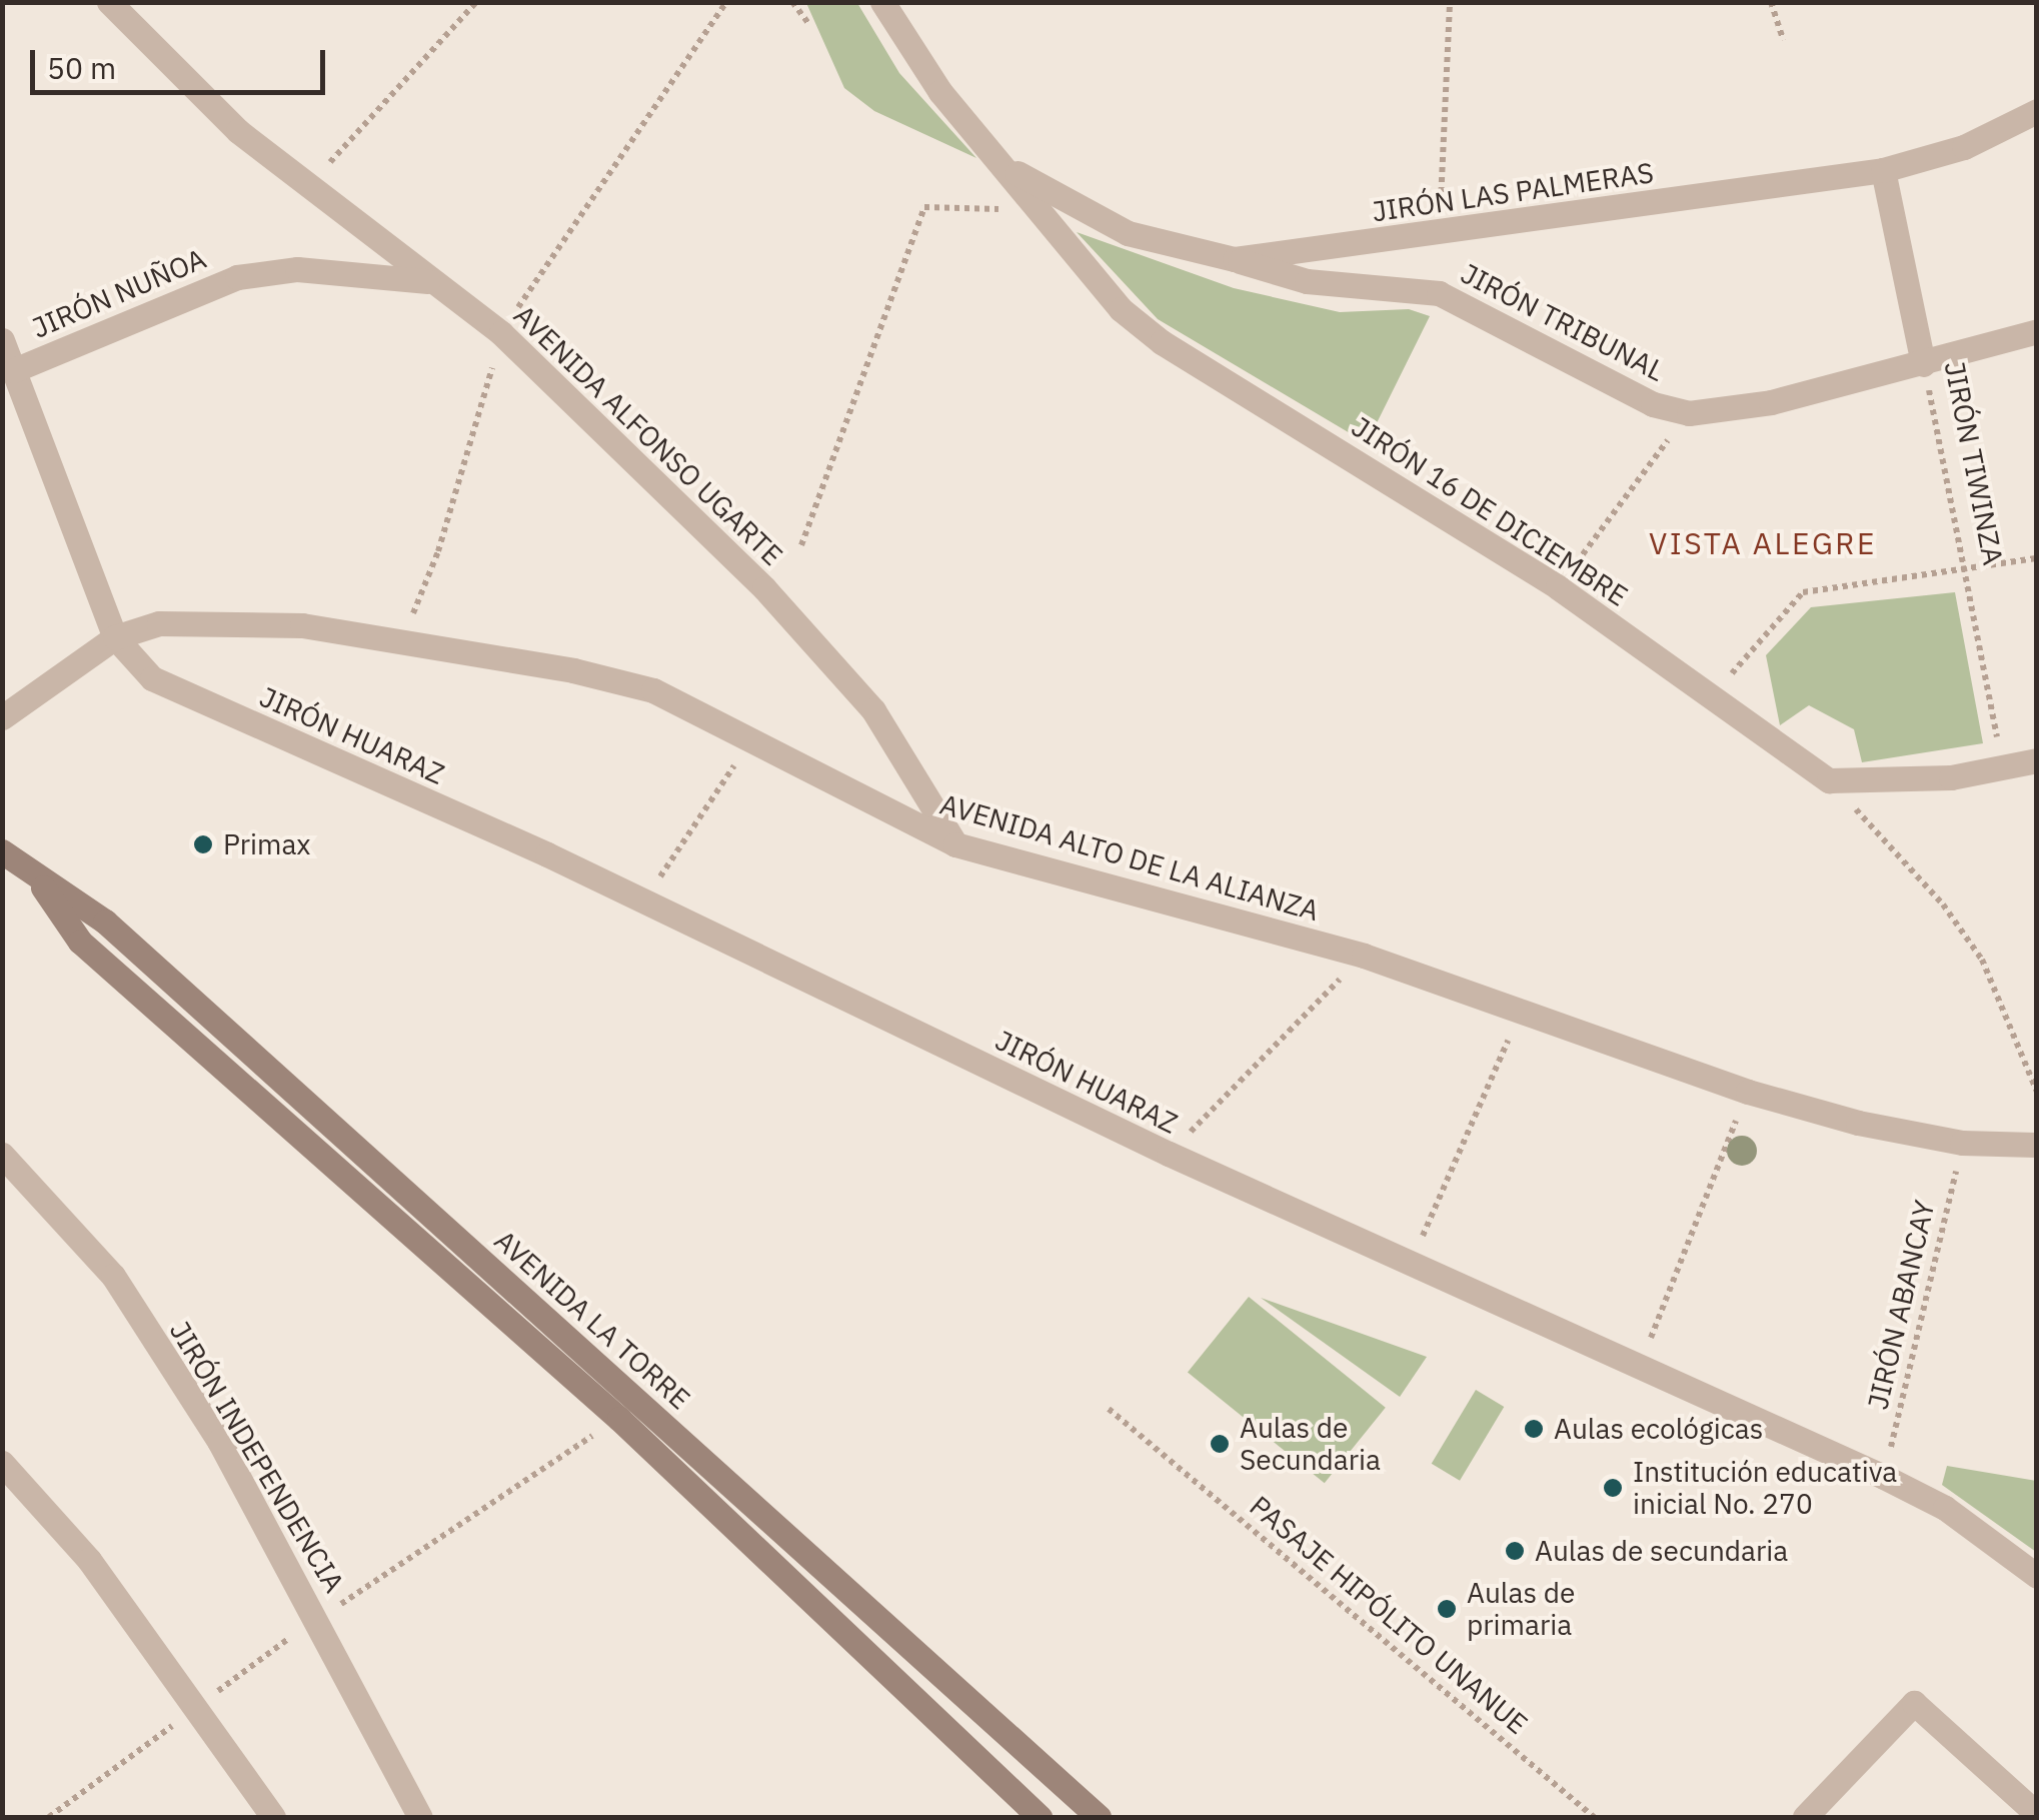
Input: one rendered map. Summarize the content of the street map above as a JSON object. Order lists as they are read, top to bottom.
{
  "streets": {
    "main road": ["AVENIDA LA TORRE"],
    "street": [
      "JIRÓN LAS PALMERAS",
      "JIRÓN NUÑOA",
      "JIRÓN TRIBUNAL",
      "AVENIDA ALFONSO UGARTE",
      "JIRÓN TIWINZA",
      "JIRÓN 16 DE DICIEMBRE",
      "JIRÓN HUARAZ",
      "AVENIDA ALTO DE LA ALIANZA",
      "JIRÓN INDEPENDENCIA"
    ],
    "path": ["JIRÓN ABANCAY", "PASAJE HIPÓLITO UNANUE"]
  },
  "crossings": [
    ["JIRÓN LAS PALMERAS", "JIRÓN TRIBUNAL"],
    ["JIRÓN LAS PALMERAS", "JIRÓN TIWINZA"],
    ["JIRÓN LAS PALMERAS", "JIRÓN 16 DE DICIEMBRE"],
    ["JIRÓN NUÑOA", "AVENIDA ALFONSO UGARTE"],
    ["JIRÓN TRIBUNAL", "JIRÓN TIWINZA"],
    ["AVENIDA ALFONSO UGARTE", "AVENIDA ALTO DE LA ALIANZA"],
    ["JIRÓN HUARAZ", "AVENIDA ALTO DE LA ALIANZA"],
    ["JIRÓN HUARAZ", "JIRÓN ABANCAY"],
    ["AVENIDA ALTO DE LA ALIANZA", "JIRÓN ABANCAY"]
  ],
  "districts": ["VISTA ALEGRE"],
  "places": [
    "Primax",
    "Aulas ecológicas",
    "Aulas de Secundaria",
    "Institución educativa inicial No. 270",
    "Aulas de secundaria",
    "Aulas de primaria"
  ],
  "scale_bar": "50 m"
}
